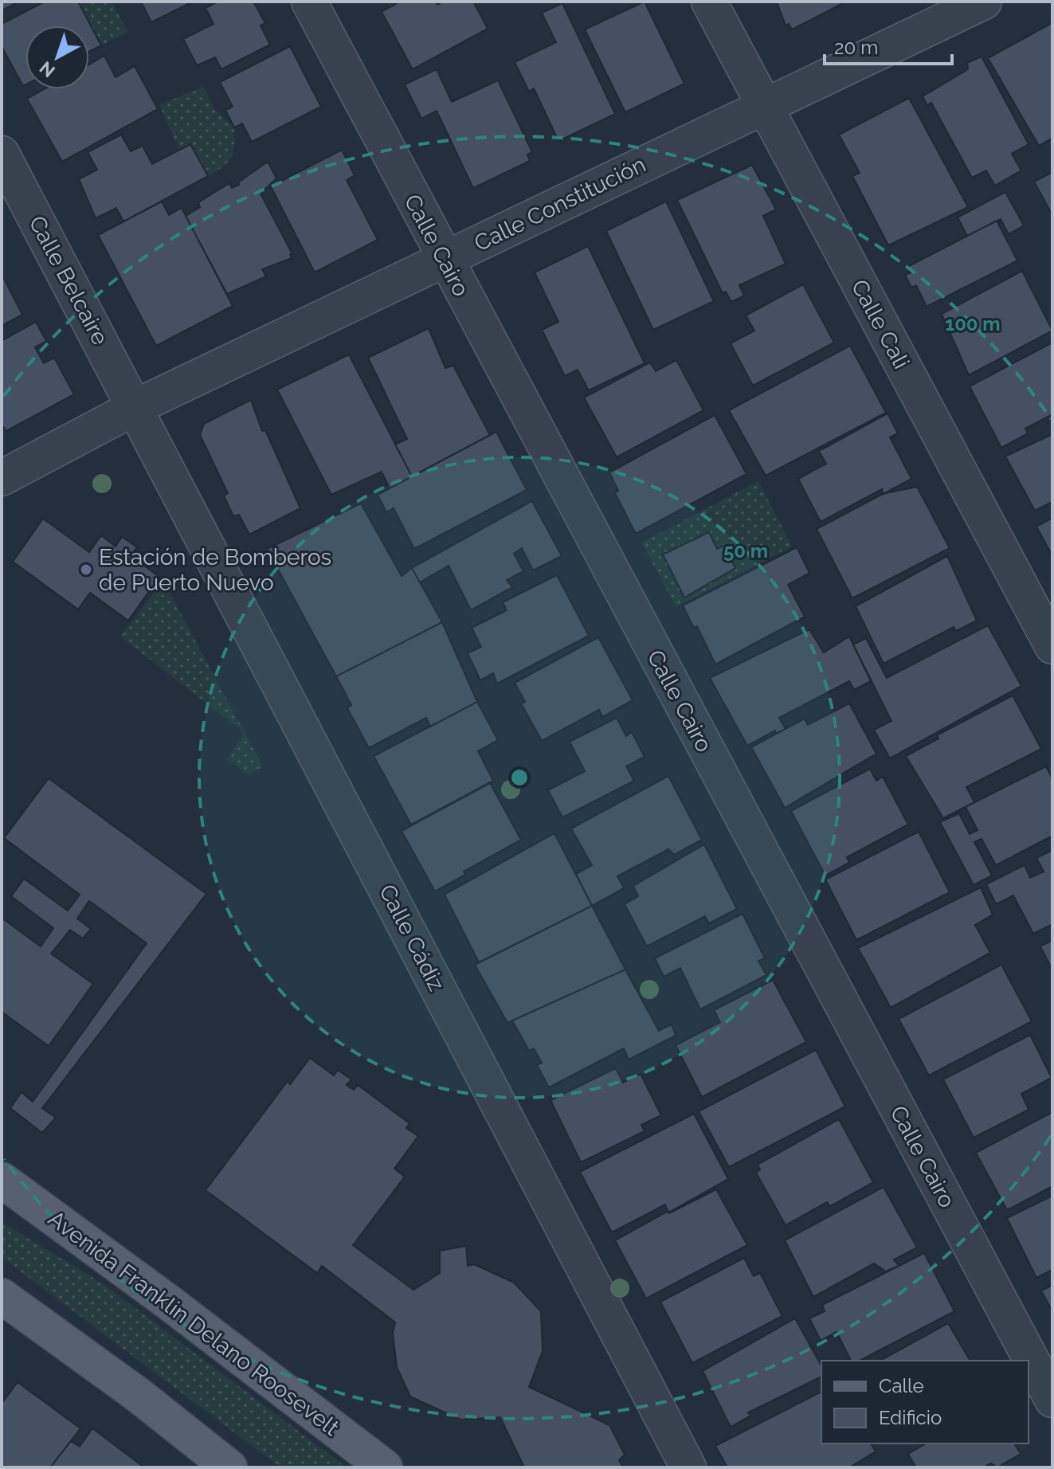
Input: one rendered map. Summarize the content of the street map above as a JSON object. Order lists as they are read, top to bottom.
{
  "streets": {
    "main road": ["Avenida Franklin Delano Roosevelt"],
    "street": [
      "Calle Constitución",
      "Calle Cairo",
      "Calle Belcaire",
      "Calle Cali",
      "Calle Cádiz"
    ]
  },
  "crossings": [
    ["Calle Constitución", "Calle Cairo"],
    ["Calle Constitución", "Calle Belcaire"],
    ["Calle Constitución", "Calle Cali"],
    ["Calle Constitución", "Calle Cádiz"],
    ["Calle Belcaire", "Calle Cádiz"]
  ],
  "places": ["Estación de Bomberos de Puerto Nuevo"],
  "legend": ["Calle", "Edificio"],
  "scale_bar": "20 m",
  "north": "bottom left",
  "rings": ["100 m", "50 m"]
}
